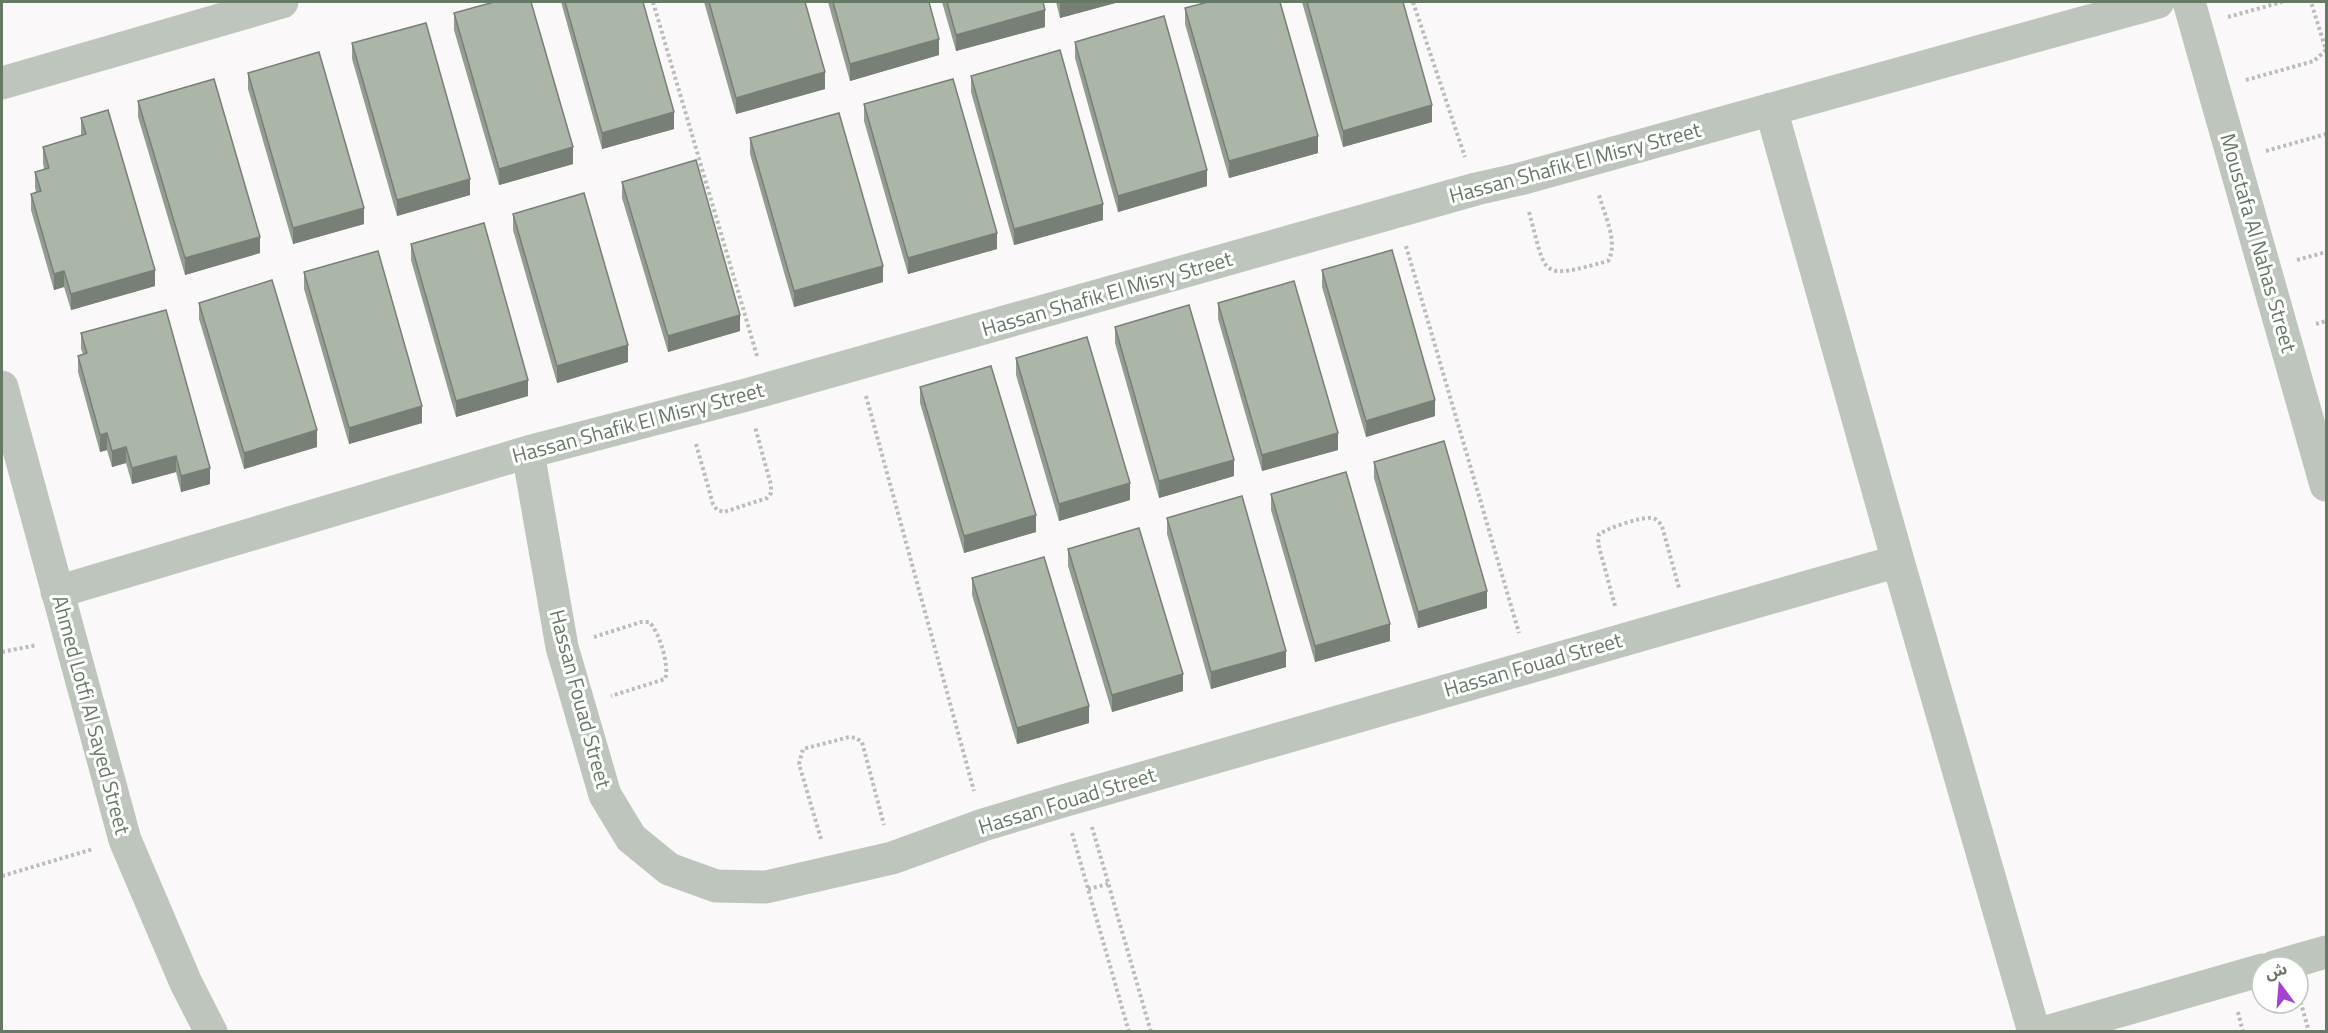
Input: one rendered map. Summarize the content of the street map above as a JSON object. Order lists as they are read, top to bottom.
{
  "streets": {
    "street": [
      "Hassan Shafik El Misry Street",
      "Moustafa Al Nahas Street",
      "Hassan Fouad Street",
      "Ahmed Lotfi Al Sayed Street"
    ]
  },
  "crossings": [
    ["Hassan Shafik El Misry Street", "Hassan Fouad Street"],
    ["Hassan Shafik El Misry Street", "Ahmed Lotfi Al Sayed Street"]
  ],
  "north": "top"
}
